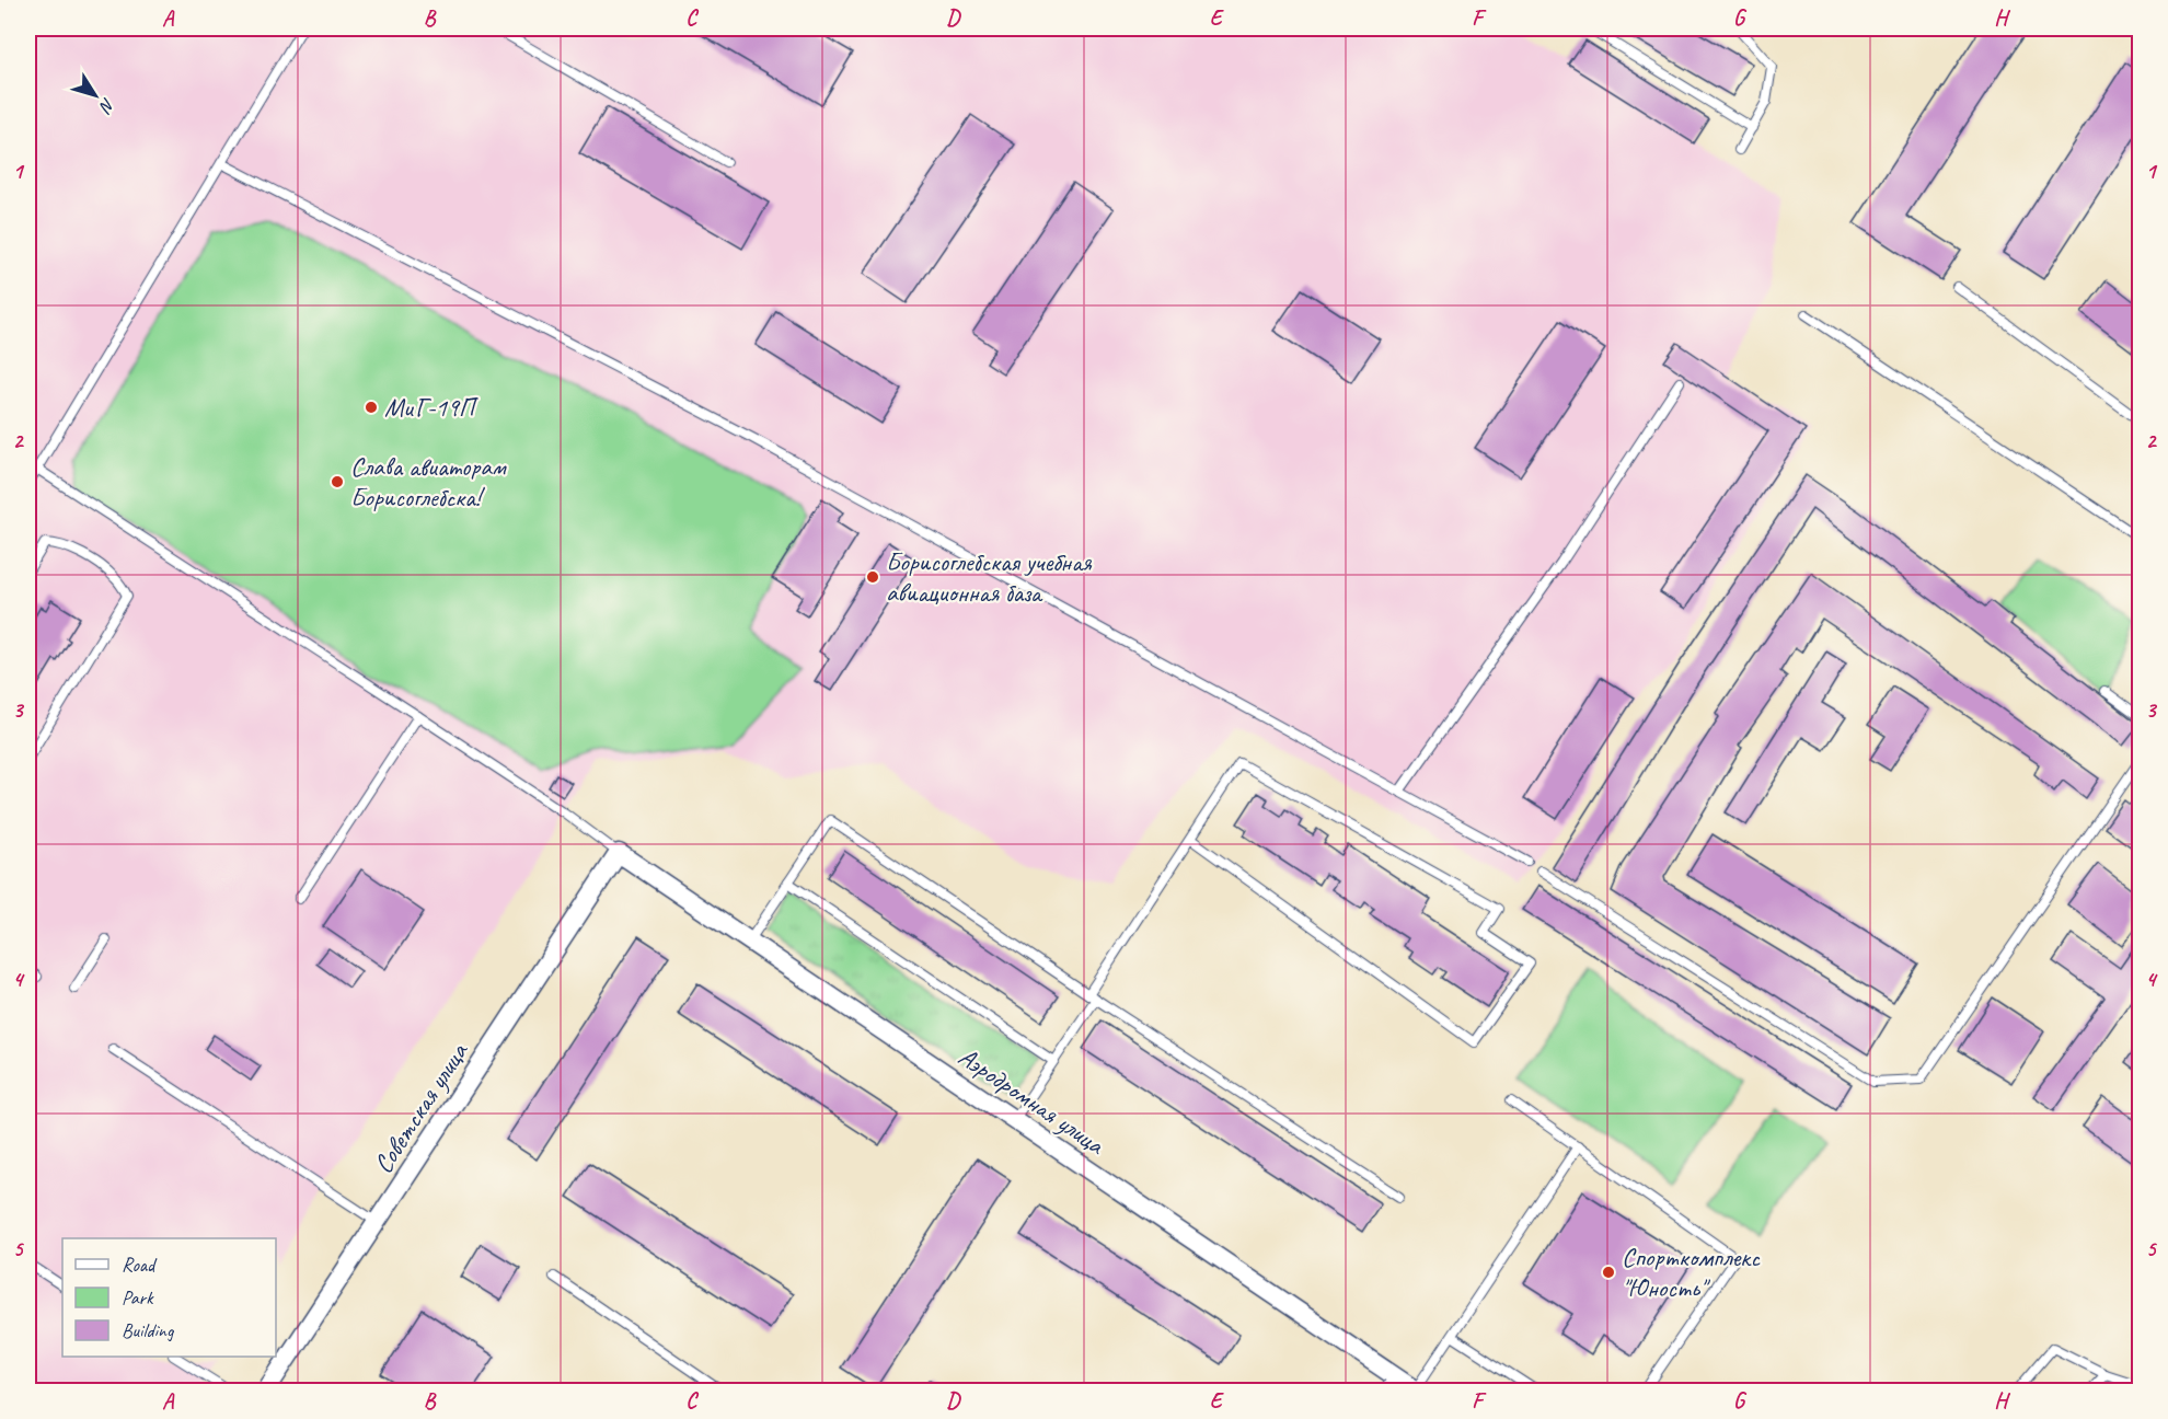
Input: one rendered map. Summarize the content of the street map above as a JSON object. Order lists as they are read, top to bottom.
{
  "streets": {
    "street": ["Аэродромная улица", "Советская улица"]
  },
  "crossings": [
    ["Аэродромная улица", "Советская улица"]
  ],
  "places": [
    "МиГ-19П",
    "Слава авиаторам Борисоглебска!",
    "Борисоглебская учебная авиационная база",
    "Спорткомплекс \"Юность\""
  ],
  "legend": ["Road", "Park", "Building"],
  "north": "bottom right",
  "grid": {
    "columns": [
      "A",
      "B",
      "C",
      "D",
      "E",
      "F",
      "G",
      "H"
    ],
    "rows": [
      "1",
      "2",
      "3",
      "4",
      "5"
    ]
  }
}
